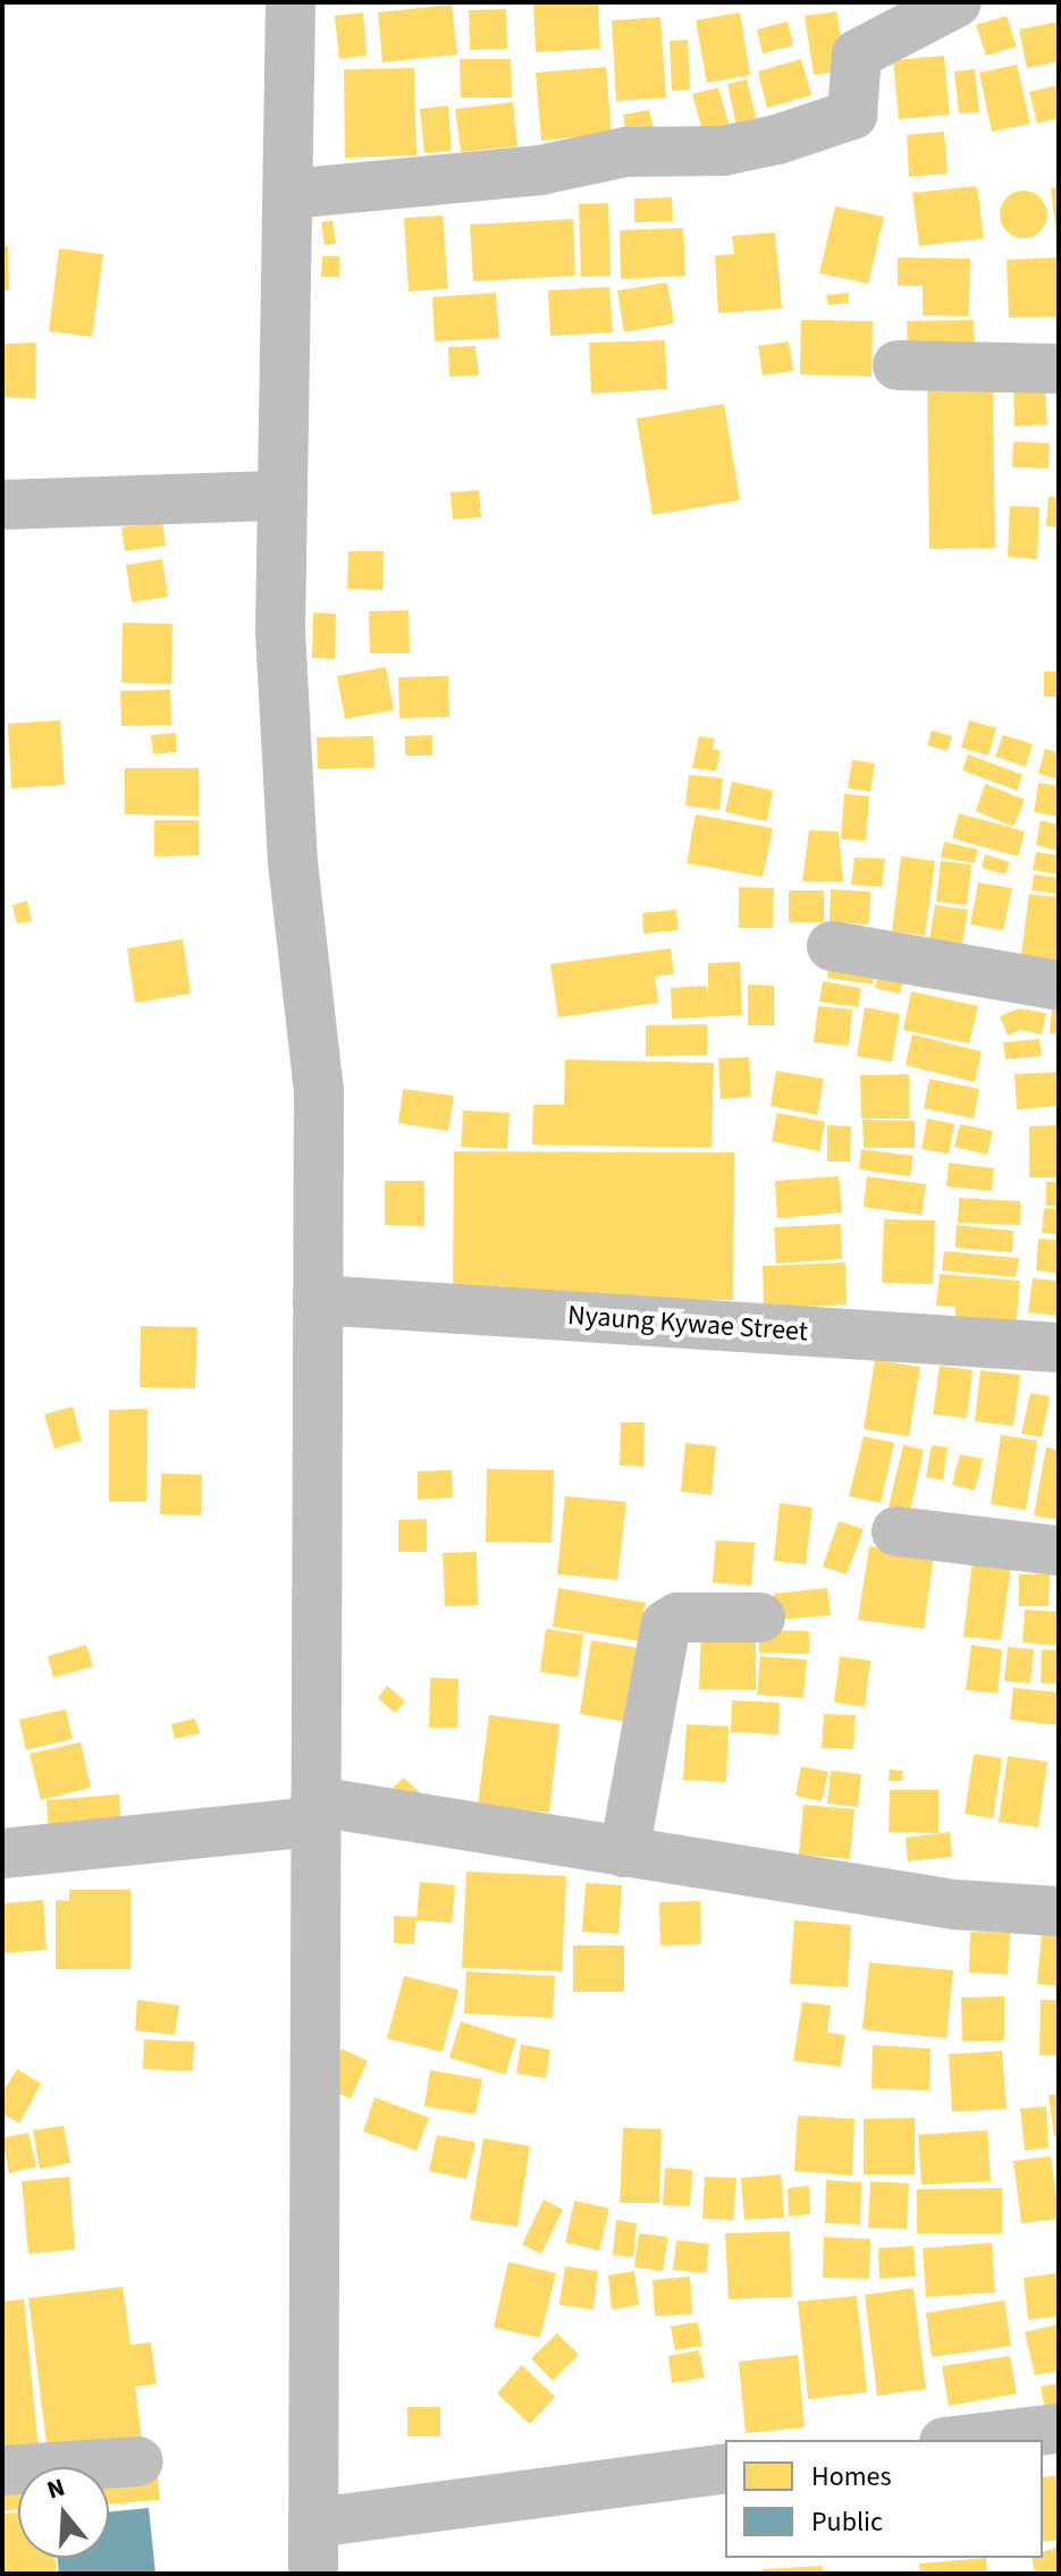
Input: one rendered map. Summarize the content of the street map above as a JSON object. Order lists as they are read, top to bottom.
{
  "streets": {
    "street": ["Nyaung Kywae Street"]
  },
  "legend": ["Homes", "Public"],
  "north": "top"
}
